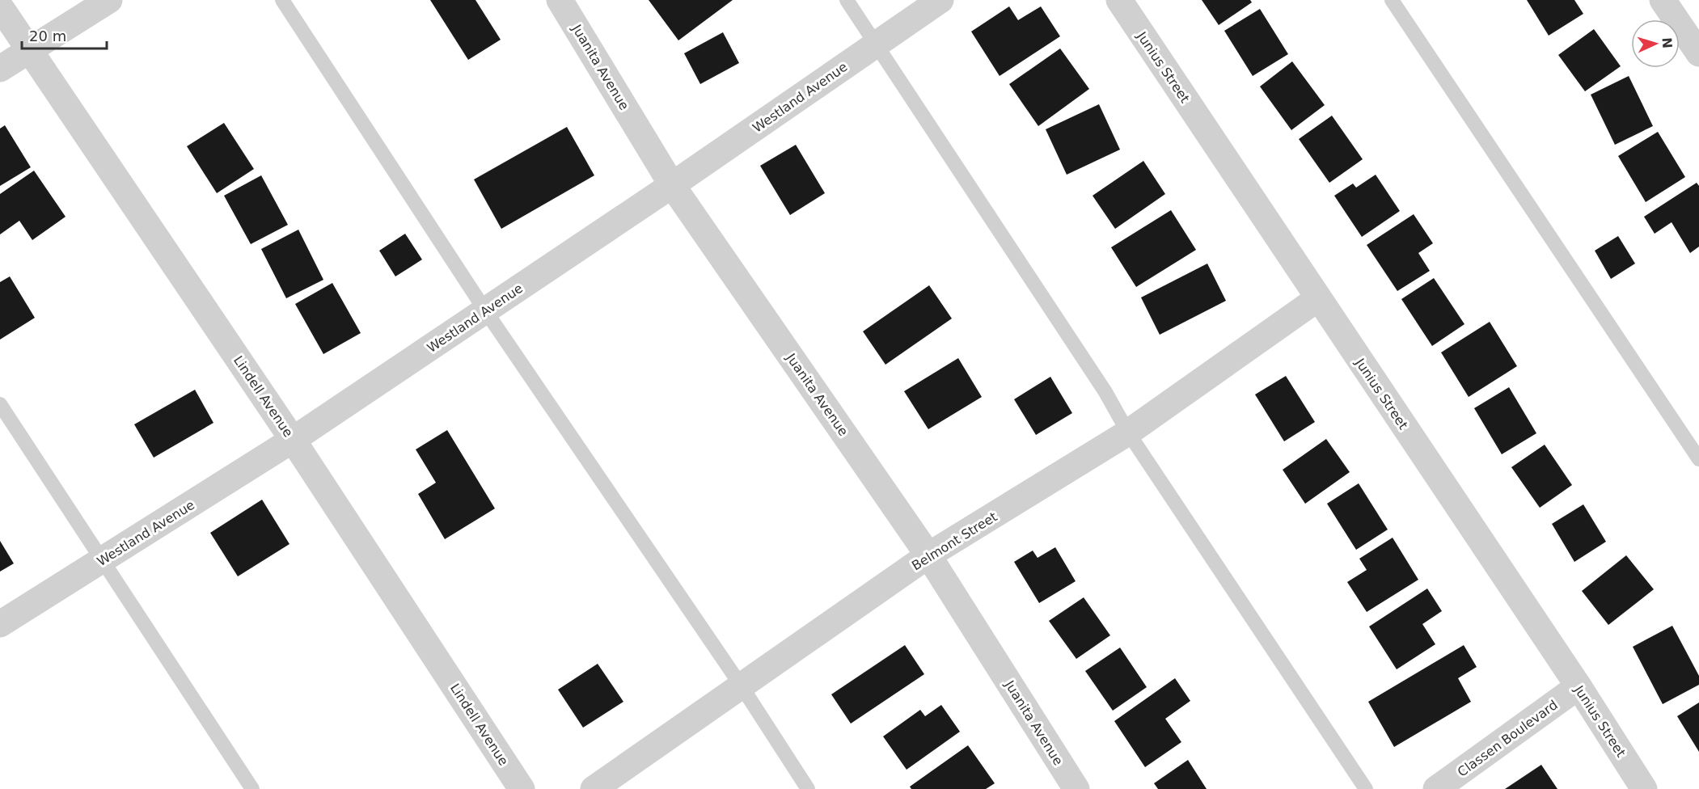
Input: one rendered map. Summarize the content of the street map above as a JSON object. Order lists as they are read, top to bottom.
{
  "streets": {
    "street": [
      "Juanita Avenue",
      "Junius Street",
      "Westland Avenue",
      "Lindell Avenue",
      "Belmont Street",
      "Classen Boulevard"
    ]
  },
  "crossings": [
    ["Juanita Avenue", "Westland Avenue"],
    ["Juanita Avenue", "Belmont Street"],
    ["Junius Street", "Belmont Street"],
    ["Junius Street", "Classen Boulevard"],
    ["Westland Avenue", "Lindell Avenue"]
  ],
  "scale_bar": "20 m",
  "north": "right"
}
